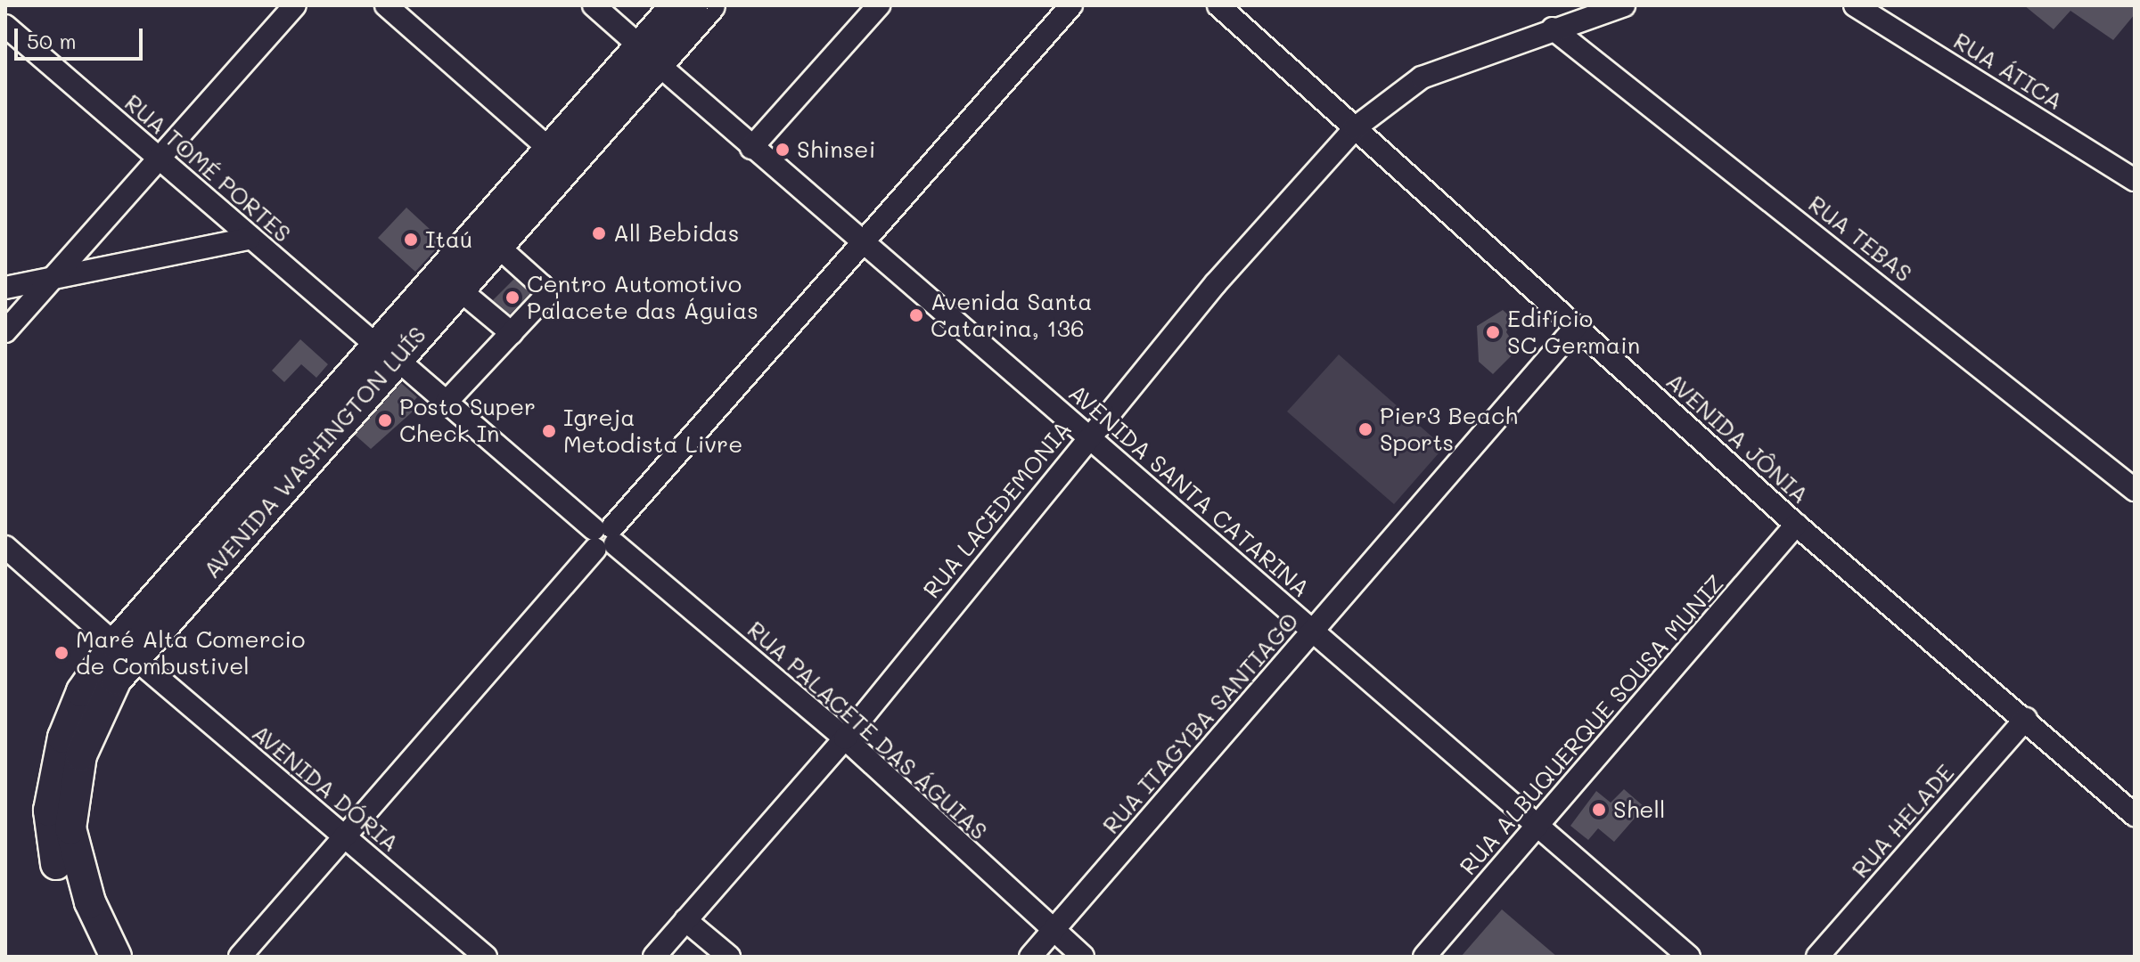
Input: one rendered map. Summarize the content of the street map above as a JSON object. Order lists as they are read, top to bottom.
{
  "streets": {
    "highway": ["AVENIDA WASHINGTON LUÍS"],
    "street": [
      "RUA ÁTICA",
      "RUA TOMÉ PORTES",
      "RUA TEBAS",
      "AVENIDA JÔNIA",
      "AVENIDA SANTA CATARINA",
      "RUA LACEDEMONIA",
      "RUA ITAGYBA SANTIAGO",
      "RUA ALBUQUERQUE SOUSA MUNIZ",
      "RUA PALACETE DAS ÁGUIAS",
      "AVENIDA DÓRIA",
      "RUA HELADE"
    ]
  },
  "crossings": [
    ["RUA TOMÉ PORTES", "AVENIDA WASHINGTON LUÍS"],
    ["RUA TOMÉ PORTES", "RUA PALACETE DAS ÁGUIAS"],
    ["RUA TEBAS", "RUA LACEDEMONIA"],
    ["AVENIDA JÔNIA", "RUA LACEDEMONIA"],
    ["AVENIDA JÔNIA", "RUA ITAGYBA SANTIAGO"],
    ["AVENIDA JÔNIA", "RUA ALBUQUERQUE SOUSA MUNIZ"],
    ["AVENIDA JÔNIA", "RUA HELADE"],
    ["AVENIDA WASHINGTON LUÍS", "AVENIDA SANTA CATARINA"],
    ["AVENIDA WASHINGTON LUÍS", "RUA PALACETE DAS ÁGUIAS"],
    ["AVENIDA WASHINGTON LUÍS", "AVENIDA DÓRIA"],
    ["AVENIDA SANTA CATARINA", "RUA LACEDEMONIA"],
    ["AVENIDA SANTA CATARINA", "RUA ITAGYBA SANTIAGO"],
    ["AVENIDA SANTA CATARINA", "RUA ALBUQUERQUE SOUSA MUNIZ"],
    ["RUA LACEDEMONIA", "RUA PALACETE DAS ÁGUIAS"],
    ["RUA ITAGYBA SANTIAGO", "RUA PALACETE DAS ÁGUIAS"]
  ],
  "places": [
    "Shinsei",
    "All Bebidas",
    "Itaú",
    "Centro Automotivo Palacete das Águias",
    "Avenida Santa Catarina, 136",
    "Edifício SC Germain",
    "Posto Super Check In",
    "Pier3 Beach Sports",
    "Igreja Metodista Livre",
    "Maré Alta Comercio de Combustivel",
    "Shell"
  ],
  "scale_bar": "50 m"
}
